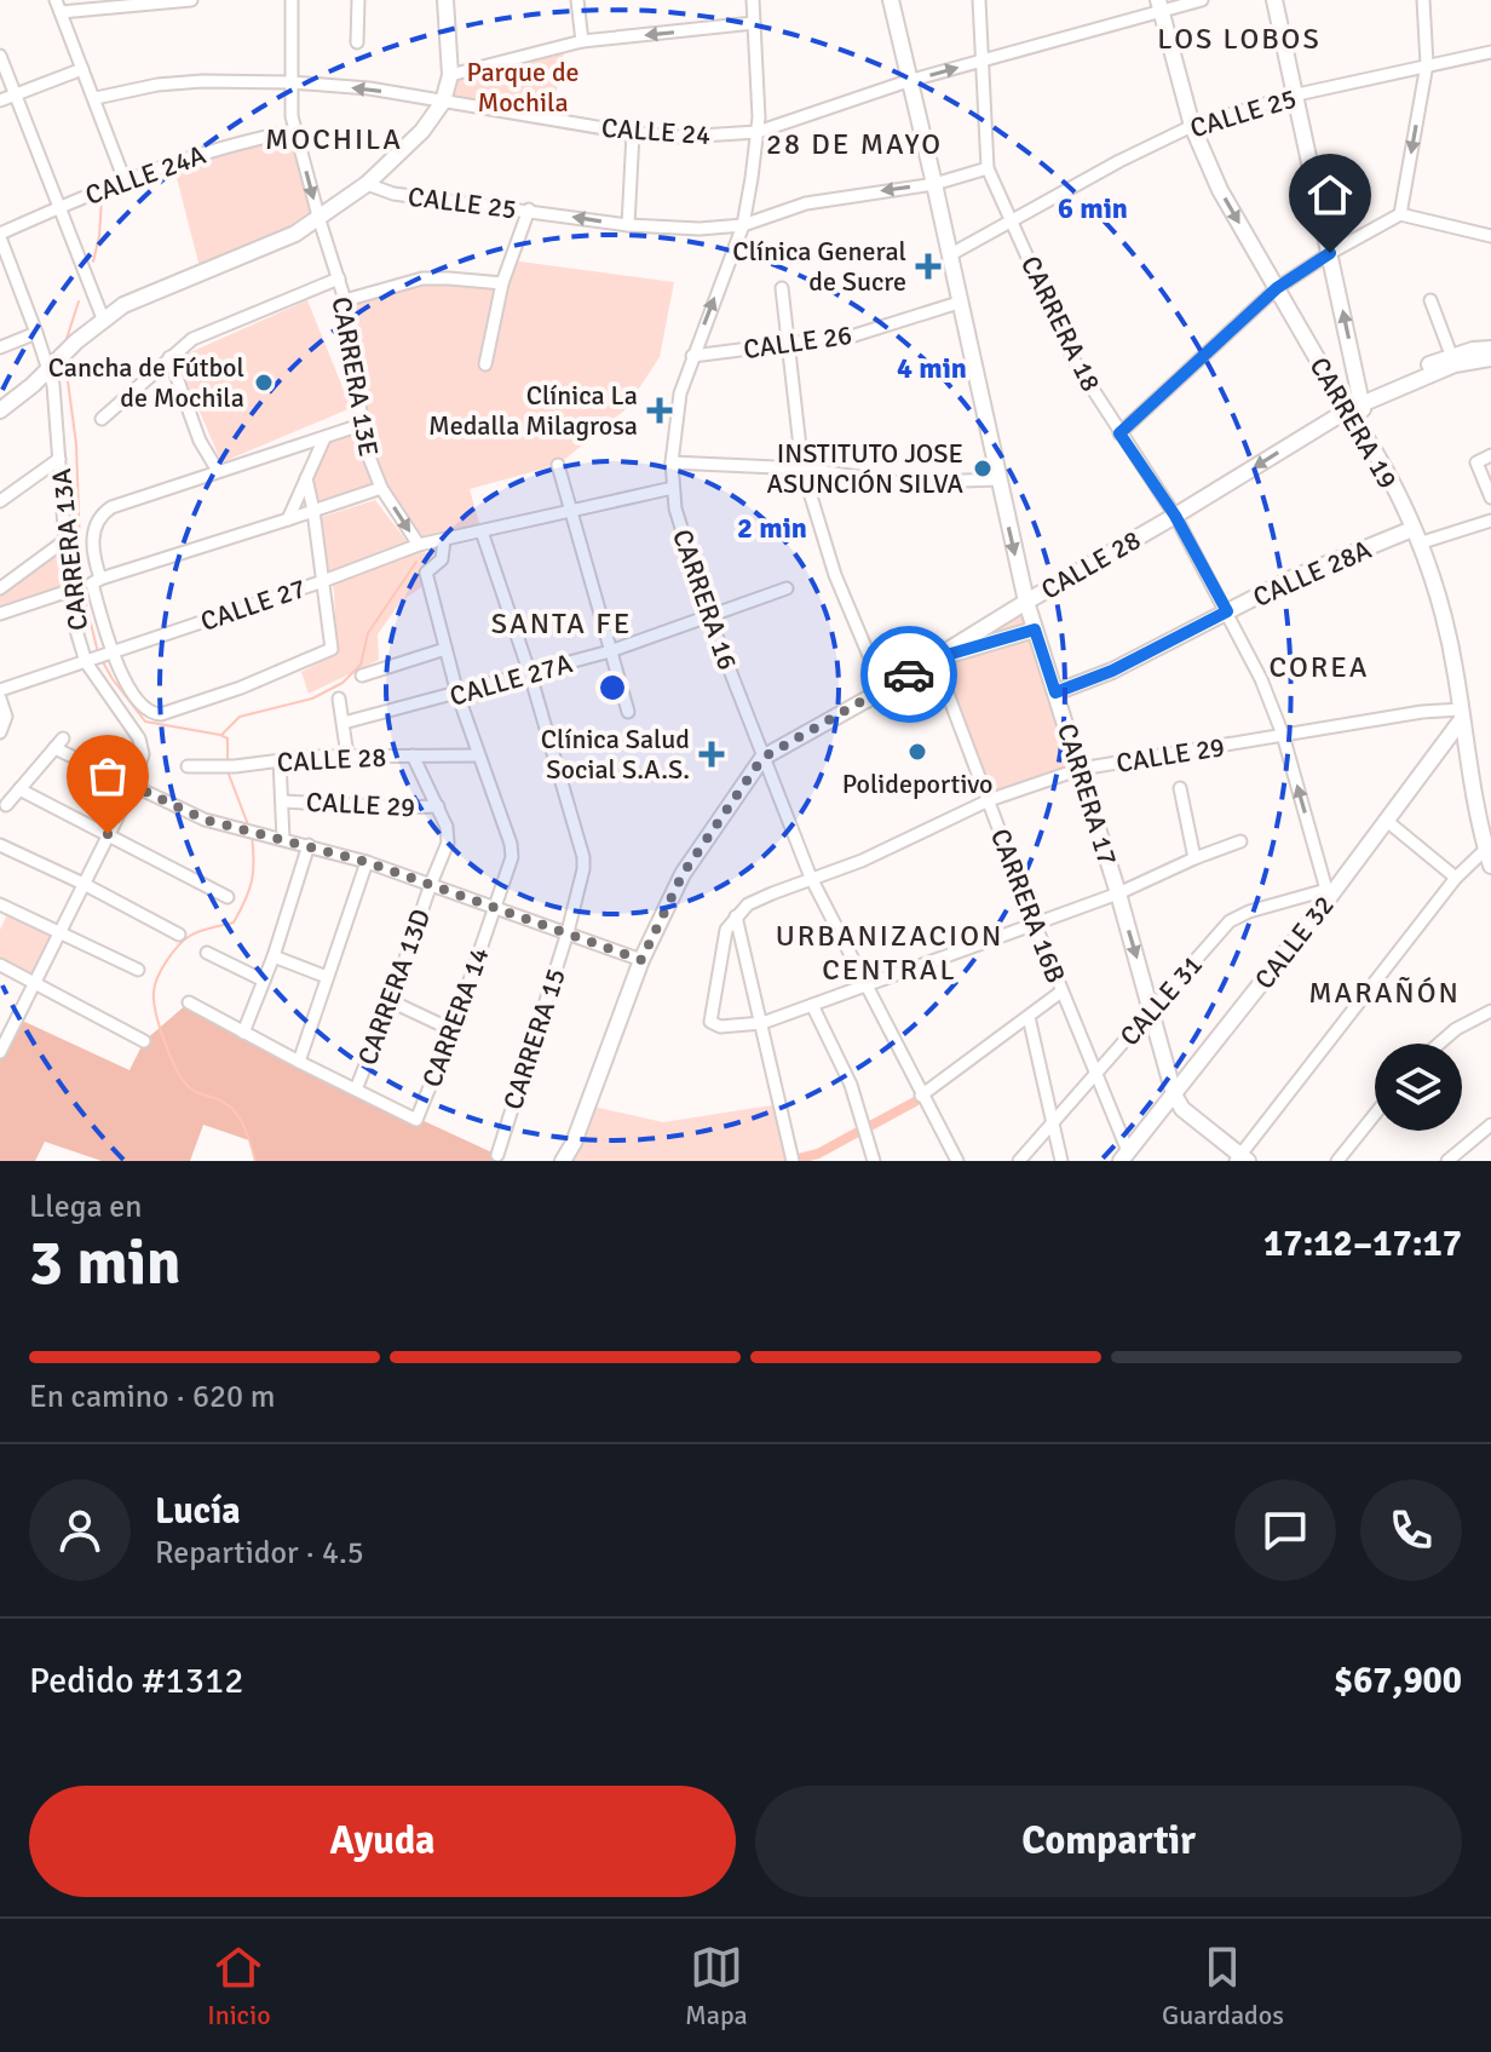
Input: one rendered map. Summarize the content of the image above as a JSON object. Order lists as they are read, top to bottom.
{
  "streets": {
    "main road": [
      "CARRERA 19",
      "CALLE 28",
      "CALLE 28A",
      "CARRERA 17",
      "CALLE 32"
    ],
    "street": [
      "CALLE 25",
      "CALLE 24",
      "CALLE 24A",
      "CARRERA 18",
      "CALLE 26",
      "CARRERA 13E",
      "CARRERA 13A",
      "CARRERA 16",
      "CALLE 27",
      "CALLE 27A",
      "CALLE 29",
      "CARRERA 16B",
      "CARRERA 13D",
      "CALLE 31",
      "CARRERA 14",
      "CARRERA 15"
    ]
  },
  "crossings": [
    ["CALLE 25", "CARRERA 18"],
    ["CALLE 25", "CARRERA 19"],
    ["CALLE 25", "CARRERA 16"],
    ["CALLE 25", "CARRERA 17"],
    ["CALLE 24", "CARRERA 18"],
    ["CALLE 24", "CARRERA 13E"],
    ["CALLE 24", "CARRERA 19"],
    ["CALLE 24", "CARRERA 16"],
    ["CALLE 24", "CARRERA 17"],
    ["CALLE 24A", "CARRERA 13E"],
    ["CALLE 24A", "CARRERA 13A"],
    ["CARRERA 18", "CALLE 28"],
    ["CARRERA 18", "CALLE 28A"],
    ["CARRERA 18", "CALLE 29"],
    ["CARRERA 18", "CALLE 32"],
    ["CARRERA 18", "CALLE 31"],
    ["CALLE 26", "CARRERA 16"],
    ["CALLE 26", "CARRERA 17"],
    ["CARRERA 13E", "CALLE 27"],
    ["CARRERA 19", "CALLE 28"],
    ["CARRERA 19", "CALLE 28A"],
    ["CARRERA 19", "CALLE 29"],
    ["CARRERA 19", "CALLE 32"],
    ["CARRERA 13A", "CALLE 27"],
    ["CALLE 28", "CARRERA 16"],
    ["CALLE 28", "CARRERA 17"],
    ["CALLE 28", "CARRERA 16B"],
    ["CALLE 28", "CARRERA 13D"],
    ["CALLE 28", "CARRERA 14"],
    ["CALLE 28A", "CARRERA 17"],
    ["CARRERA 16", "CALLE 27A"],
    ["CARRERA 16", "CALLE 29"],
    ["CALLE 27A", "CARRERA 14"],
    ["CALLE 27A", "CARRERA 15"],
    ["CALLE 29", "CARRERA 17"],
    ["CALLE 29", "CARRERA 16B"],
    ["CALLE 29", "CALLE 32"],
    ["CALLE 29", "CARRERA 13D"],
    ["CARRERA 17", "CALLE 32"],
    ["CARRERA 17", "CALLE 31"],
    ["CARRERA 16B", "CALLE 32"],
    ["CARRERA 16B", "CALLE 31"],
    ["CALLE 32", "CALLE 31"],
    ["CARRERA 13D", "CARRERA 14"]
  ],
  "districts": [
    "LOS LOBOS",
    "MOCHILA",
    "28 DE MAYO",
    "SANTA FE",
    "COREA",
    "URBANIZACION CENTRAL",
    "MARAÑÓN"
  ],
  "parks": ["Parque de Mochila"],
  "places": {
    "health": ["Clínica General de Sucre", "Clínica La Medalla Milagrosa", "Clínica Salud Social S.A.S."],
    "other": ["Cancha de Fútbol de Mochila", "INSTITUTO JOSE ASUNCIÓN SILVA", "Polideportivo"]
  },
  "page": {
    "heading": ["3 min", "Llega en", "17:12–17:17"],
    "panel": [
      "Lucía",
      "Repartidor · 4.5",
      "Pedido #1312",
      "$67,900"
    ],
    "bar": "En camino · 620 m",
    "buttons": ["Ayuda", "Compartir"],
    "tabs": ["Inicio", "Mapa", "Guardados"]
  },
  "rings": ["6 min", "4 min", "2 min"]
}
